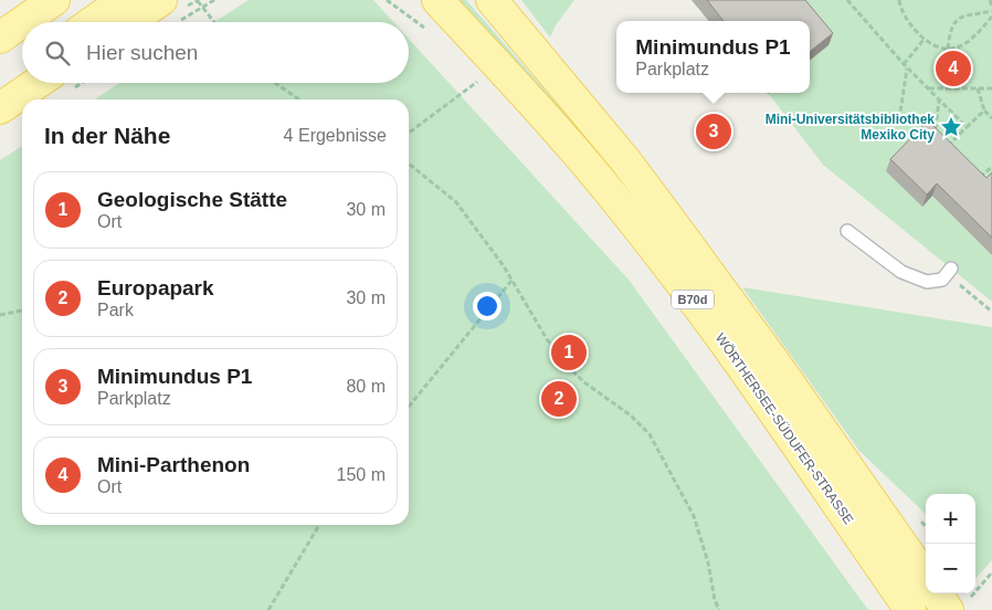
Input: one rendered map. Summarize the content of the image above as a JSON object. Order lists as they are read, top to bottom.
{
  "streets": {
    "main road": ["B70d", "WÖRTHERSEE-SÜDUFER-STRASSE"]
  },
  "places": {
    "place": ["Mini-Universitätsbibliothek Mexiko City"]
  },
  "page": {
    "popup": ["Minimundus P1", "Parkplatz"],
    "search": "Hier suchen",
    "pins": [
      "4",
      "3",
      "1",
      "2"
    ],
    "heading": ["In der Nähe", "4 Ergebnisse"],
    "list": [
      {
        "mark": "1",
        "name": "Geologische Stätte",
        "note": "Ort",
        "value": "30 m"
      },
      {
        "mark": "2",
        "name": "Europapark",
        "note": "Park",
        "value": "30 m"
      },
      {
        "mark": "3",
        "name": "Minimundus P1",
        "note": "Parkplatz",
        "value": "80 m"
      },
      {
        "mark": "4",
        "name": "Mini-Parthenon",
        "note": "Ort",
        "value": "150 m"
      }
    ],
    "map_buttons": ["+", "−"]
  }
}
